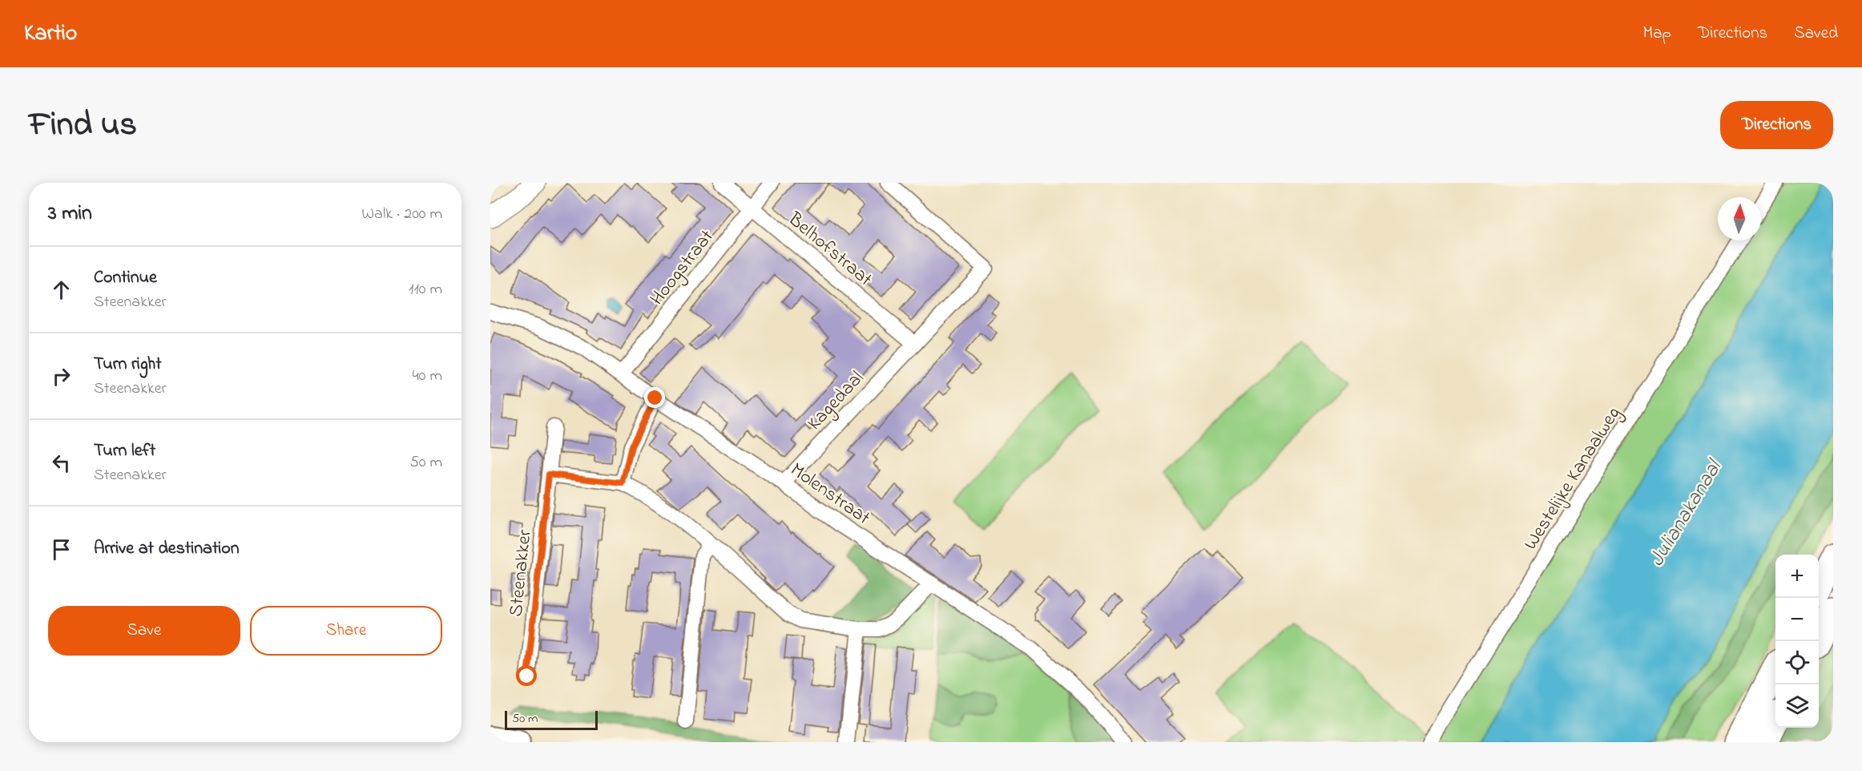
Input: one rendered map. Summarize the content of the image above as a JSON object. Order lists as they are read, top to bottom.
{
  "streets": {
    "street": [
      "Belhofstraat",
      "Hoogstraat",
      "Kagedaal",
      "Westelijke Kanaalweg",
      "Molenstraat",
      "Steenakker"
    ]
  },
  "crossings": [
    ["Belhofstraat", "Hoogstraat"],
    ["Belhofstraat", "Kagedaal"],
    ["Hoogstraat", "Molenstraat"],
    ["Kagedaal", "Molenstraat"]
  ],
  "water": ["Julianakanaal"],
  "scale_bar": "50 m",
  "north": "top",
  "page": {
    "header": "Kartio",
    "nav": ["Map", "Directions", "Saved"],
    "title": "Find us",
    "buttons": [
      "Directions",
      ["Save", "Share"]
    ],
    "heading": ["3 min", "Walk · 200 m"],
    "list": [
      ["Continue", "Steenakker", "110 m"],
      ["Turn right", "Steenakker", "40 m"],
      ["Turn left", "Steenakker", "50 m"],
      "Arrive at destination"
    ],
    "map_buttons": ["+", "−"],
    "scale": "50 m"
  }
}
